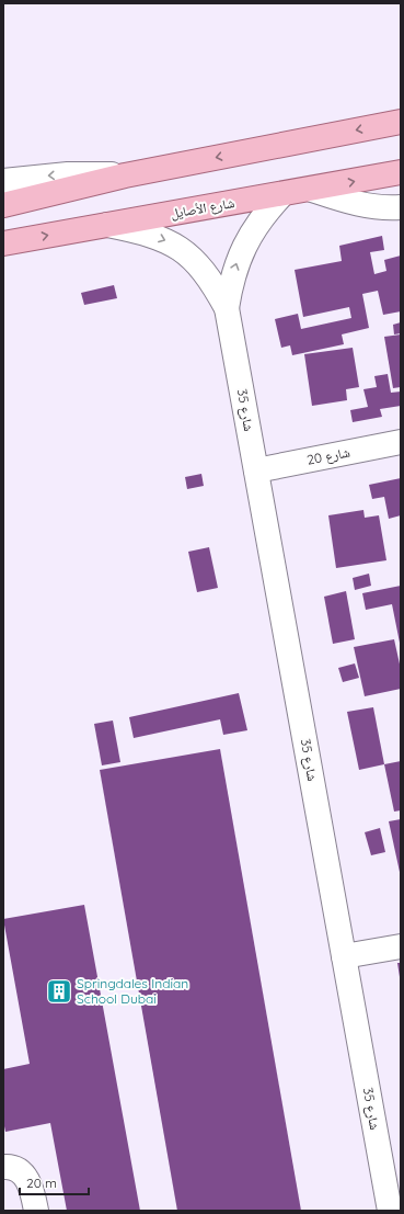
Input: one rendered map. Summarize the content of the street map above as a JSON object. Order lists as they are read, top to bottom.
{
  "streets": {
    "main road": ["شارع الأصايل"],
    "street": ["شارع 35", "شارع 20"]
  },
  "crossings": [
    ["شارع الأصايل", "شارع 35"],
    ["شارع 35", "شارع 20"]
  ],
  "places": {
    "building": ["Springdales Indian School Dubai"]
  },
  "scale_bar": "20 m"
}
